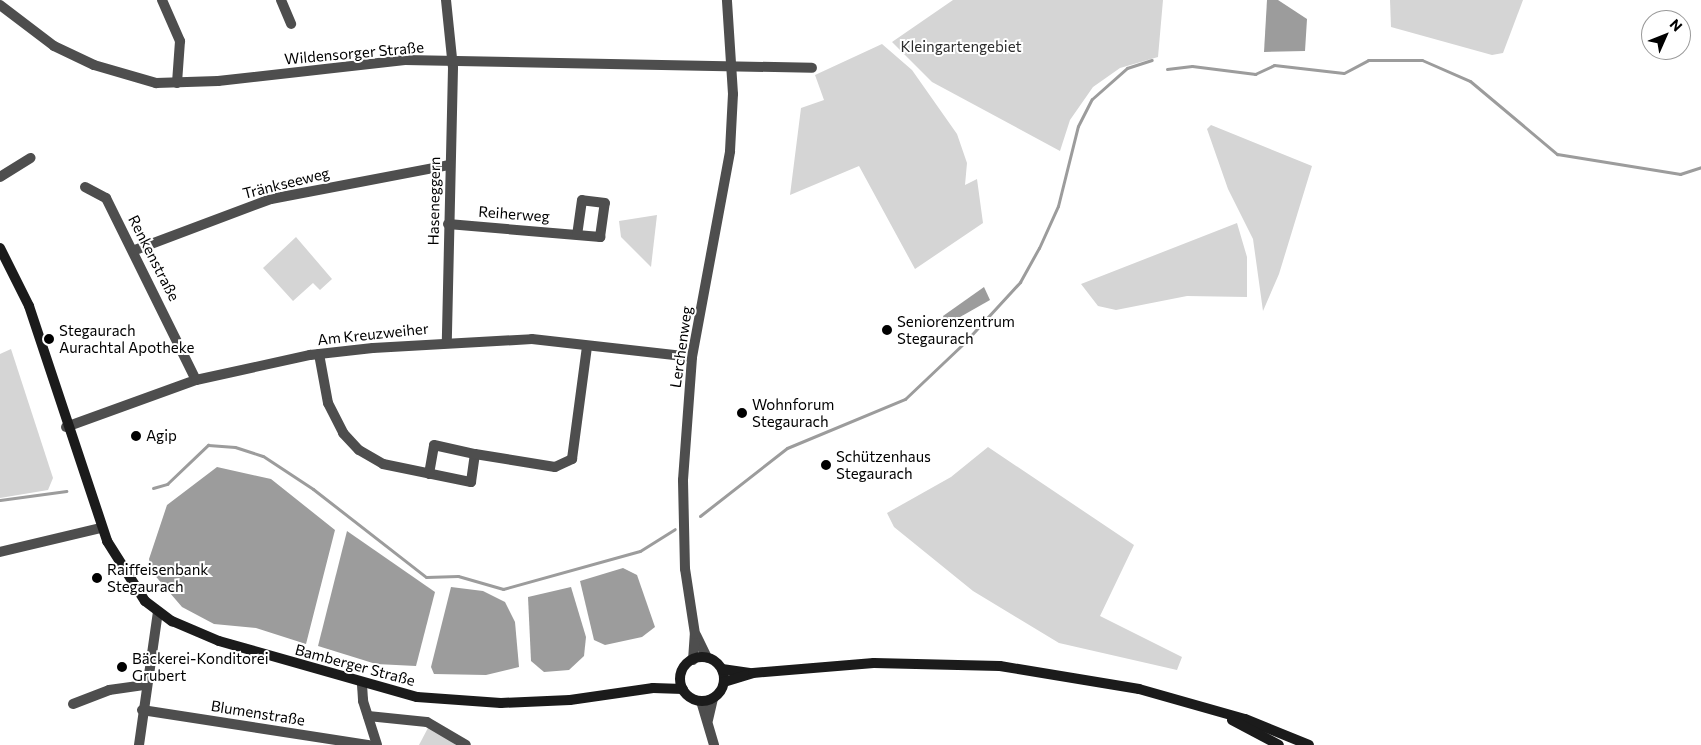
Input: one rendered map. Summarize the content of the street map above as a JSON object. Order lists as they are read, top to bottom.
{
  "streets": {
    "main road": ["Bamberger Straße"],
    "street": [
      "Wildensorger Straße",
      "Tränkseeweg",
      "Haseneggern",
      "Reiherweg",
      "Renkenstraße",
      "Am Kreuzweiher",
      "Lerchenweg",
      "Blumenstraße"
    ]
  },
  "crossings": [
    ["Wildensorger Straße", "Haseneggern"],
    ["Wildensorger Straße", "Lerchenweg"],
    ["Tränkseeweg", "Haseneggern"],
    ["Tränkseeweg", "Renkenstraße"],
    ["Haseneggern", "Reiherweg"],
    ["Haseneggern", "Am Kreuzweiher"],
    ["Renkenstraße", "Am Kreuzweiher"],
    ["Am Kreuzweiher", "Lerchenweg"],
    ["Am Kreuzweiher", "Bamberger Straße"],
    ["Lerchenweg", "Bamberger Straße"]
  ],
  "parks": ["Kleingartengebiet"],
  "places": [
    "Seniorenzentrum Stegaurach",
    "Stegaurach Aurachtal Apotheke",
    "Wohnforum Stegaurach",
    "Agip",
    "Schützenhaus Stegaurach",
    "Raiffeisenbank Stegaurach",
    "Bäckerei-Konditorei Grubert"
  ],
  "north": "top right"
}
